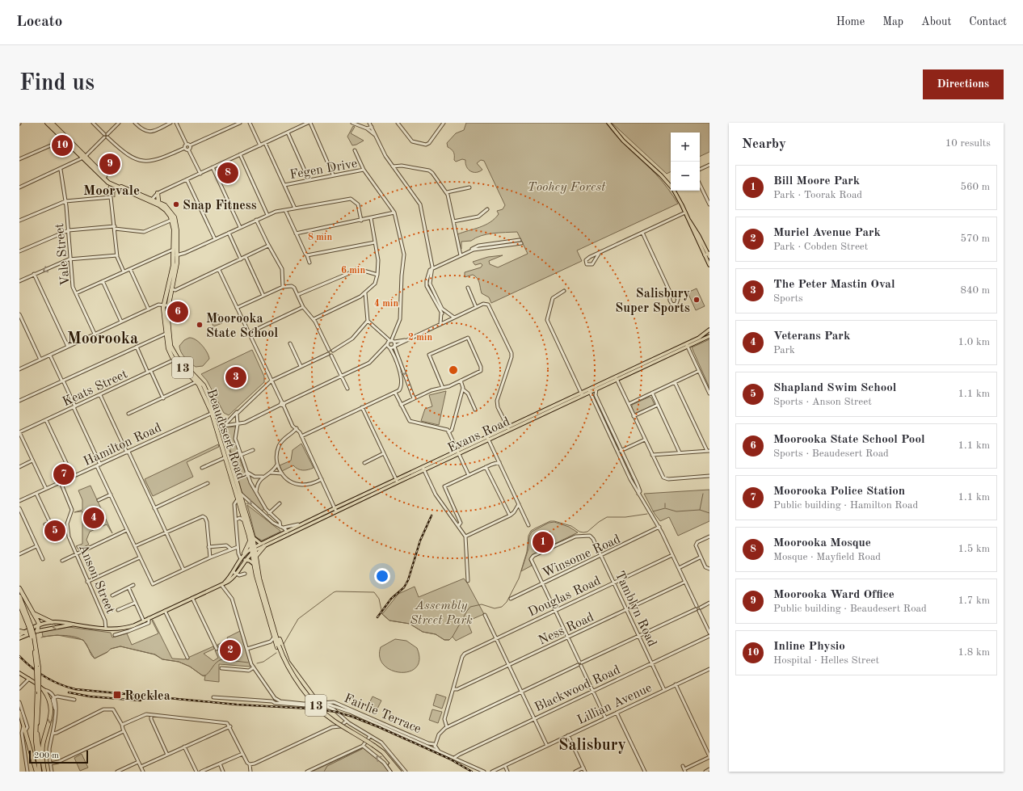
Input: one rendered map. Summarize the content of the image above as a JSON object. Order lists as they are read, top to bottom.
{
  "streets": {
    "highway": ["13", "Beaudesert Road"],
    "main road": ["Evans Road"],
    "street": [
      "Fegen Drive",
      "Vale Street",
      "Keats Street",
      "Hamilton Road",
      "Winsome Road",
      "Anson Street",
      "Douglas Road",
      "Tamblyn Road",
      "Ness Road",
      "Blackwood Road",
      "Lillian Avenue",
      "Fairlie Terrace"
    ]
  },
  "crossings": [
    ["Fegen Drive", "Beaudesert Road"],
    ["Keats Street", "Beaudesert Road"],
    ["Beaudesert Road", "Evans Road"],
    ["Beaudesert Road", "Hamilton Road"],
    ["Hamilton Road", "Anson Street"],
    ["Winsome Road", "Tamblyn Road"],
    ["Douglas Road", "Tamblyn Road"],
    ["Douglas Road", "Ness Road"],
    ["Tamblyn Road", "Ness Road"],
    ["Tamblyn Road", "Blackwood Road"],
    ["Tamblyn Road", "Lillian Avenue"],
    ["Blackwood Road", "Fairlie Terrace"]
  ],
  "districts": ["Moorvale", "Moorooka", "Salisbury"],
  "parks": ["Toohey Forest", "Assembly Street Park"],
  "places": {
    "other": ["Snap Fitness", "Salisbury Super Sports", "Moorooka State School"],
    "transit": ["Rocklea"]
  },
  "scale_bar": "200 m",
  "page": {
    "header": "Locato",
    "nav": [
      "Home",
      "Map",
      "About",
      "Contact"
    ],
    "buttons": "Directions",
    "title": "Find us",
    "heading": ["Nearby", "10 results"],
    "map_buttons": ["+", "−"],
    "pins": [
      "10",
      "9",
      "8",
      "6",
      "3",
      "7",
      "4",
      "5",
      "1",
      "2"
    ],
    "list": [
      {
        "mark": "1",
        "name": "Bill Moore Park",
        "note": "Park · Toorak Road",
        "value": "560 m"
      },
      {
        "mark": "2",
        "name": "Muriel Avenue Park",
        "note": "Park · Cobden Street",
        "value": "570 m"
      },
      {
        "mark": "3",
        "name": "The Peter Mastin Oval",
        "note": "Sports",
        "value": "840 m"
      },
      {
        "mark": "4",
        "name": "Veterans Park",
        "note": "Park",
        "value": "1.0 km"
      },
      {
        "mark": "5",
        "name": "Shapland Swim School",
        "note": "Sports · Anson Street",
        "value": "1.1 km"
      },
      {
        "mark": "6",
        "name": "Moorooka State School Pool",
        "note": "Sports · Beaudesert Road",
        "value": "1.1 km"
      },
      {
        "mark": "7",
        "name": "Moorooka Police Station",
        "note": "Public building · Hamilton Road",
        "value": "1.1 km"
      },
      {
        "mark": "8",
        "name": "Moorooka Mosque",
        "note": "Mosque · Mayfield Road",
        "value": "1.5 km"
      },
      {
        "mark": "9",
        "name": "Moorooka Ward Office",
        "note": "Public building · Beaudesert Road",
        "value": "1.7 km"
      },
      {
        "mark": "10",
        "name": "Inline Physio",
        "note": "Hospital · Helles Street",
        "value": "1.8 km"
      }
    ],
    "scale": "200 m"
  },
  "rings": [
    "8 min",
    "6 min",
    "4 min",
    "2 min"
  ]
}
